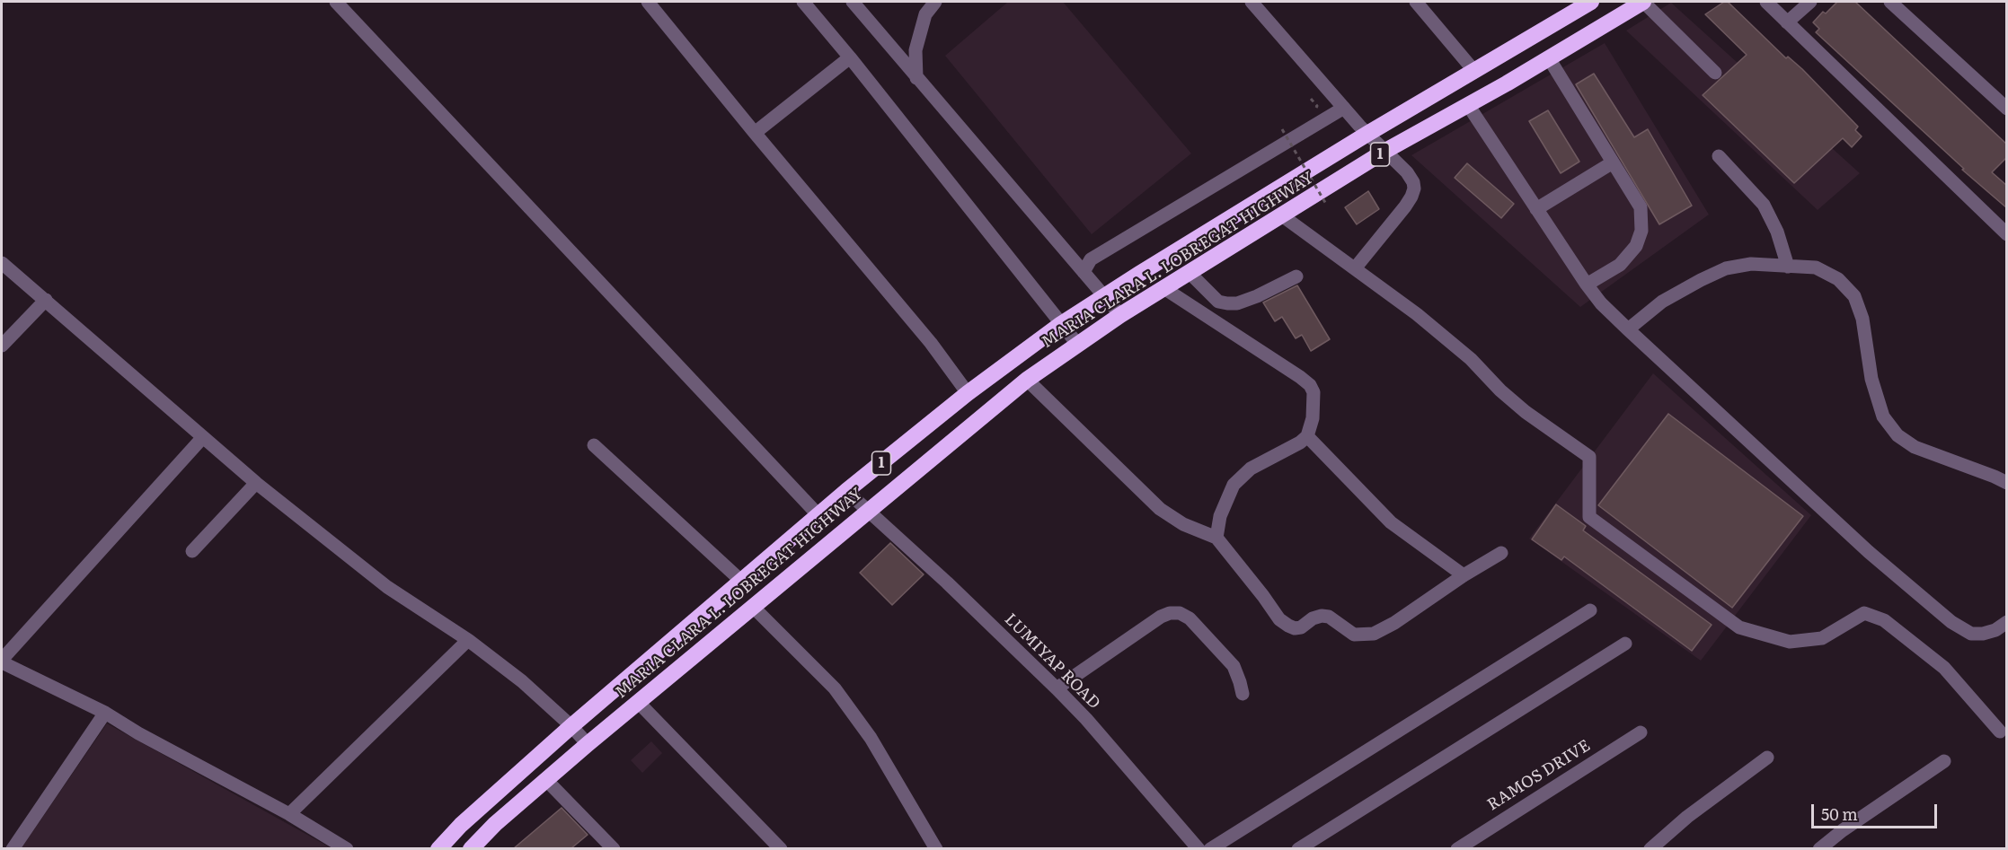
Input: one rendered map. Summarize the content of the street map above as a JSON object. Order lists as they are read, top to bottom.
{
  "streets": {
    "highway": ["1", "MARIA CLARA L. LOBREGAT HIGHWAY"],
    "street": ["LUMIYAP ROAD", "RAMOS DRIVE"]
  },
  "crossings": [
    ["MARIA CLARA L. LOBREGAT HIGHWAY", "LUMIYAP ROAD"]
  ],
  "scale_bar": "50 m"
}
